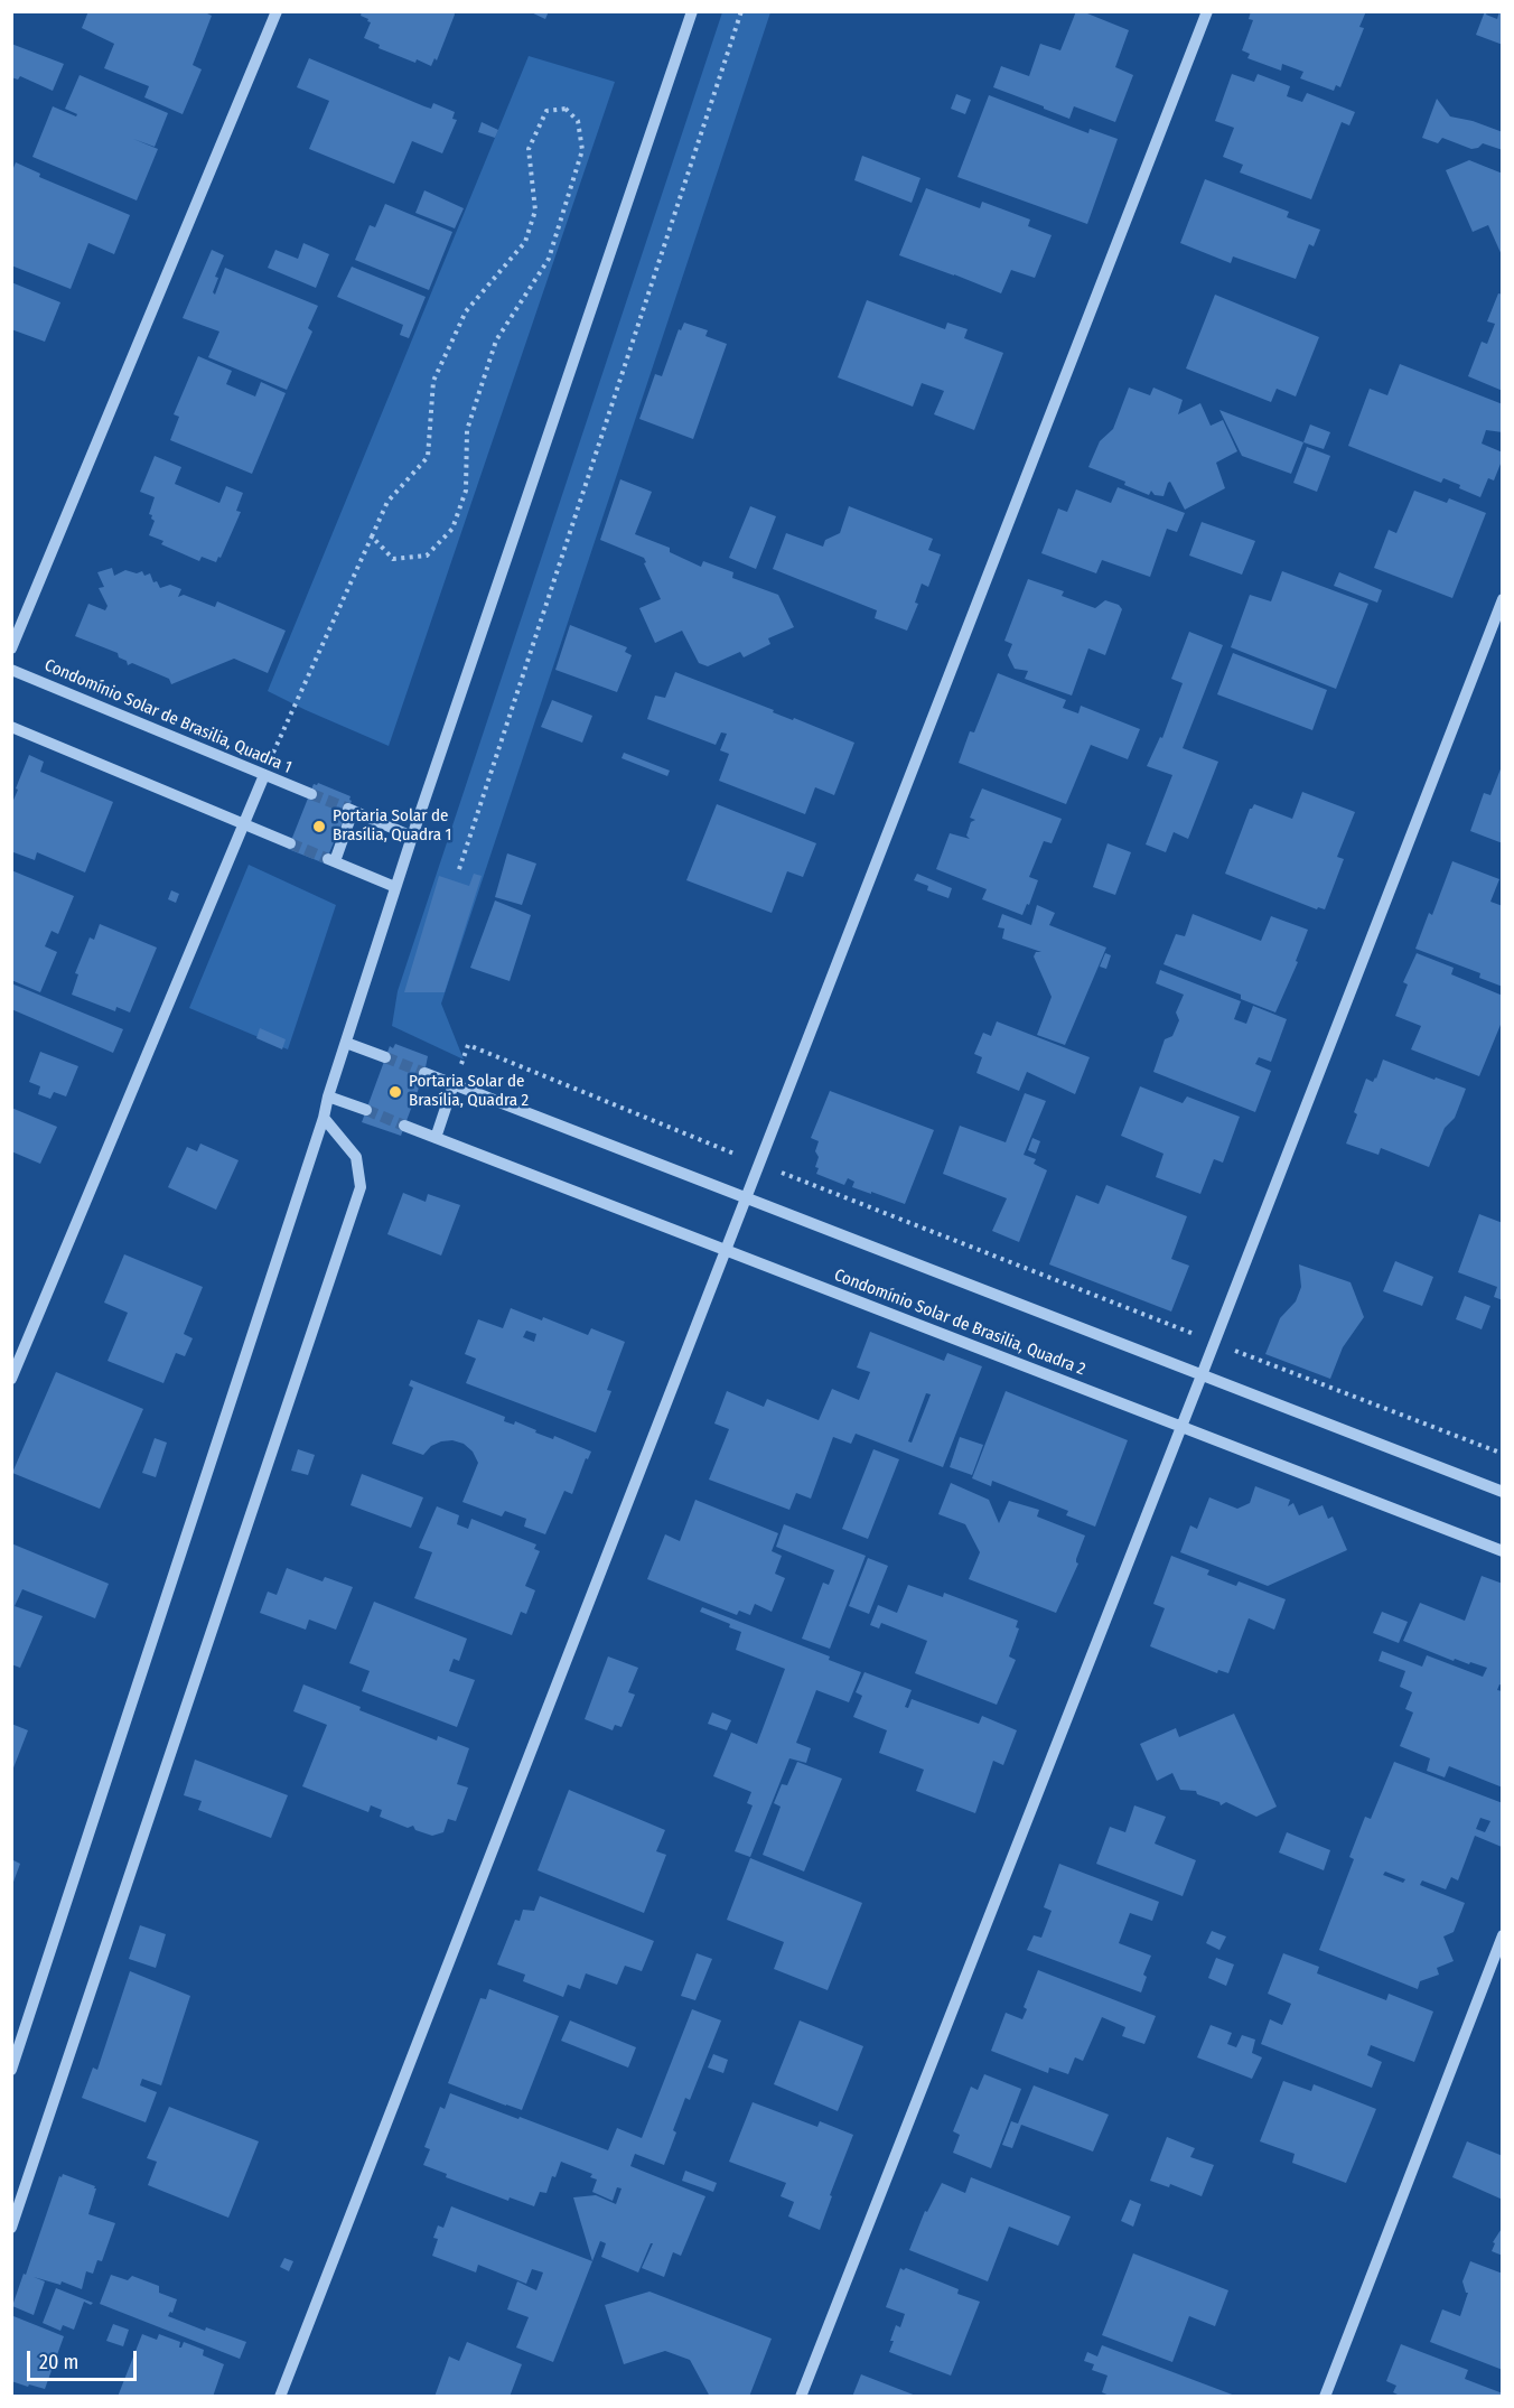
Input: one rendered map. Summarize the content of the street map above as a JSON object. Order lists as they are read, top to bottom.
{
  "streets": {
    "street": ["Condomínio Solar de Brasilia, Quadra 1", "Condomínio Solar de Brasilia, Quadra 2"]
  },
  "places": ["Portaria Solar de Brasília, Quadra 1", "Portaria Solar de Brasília, Quadra 2"],
  "scale_bar": "20 m"
}
